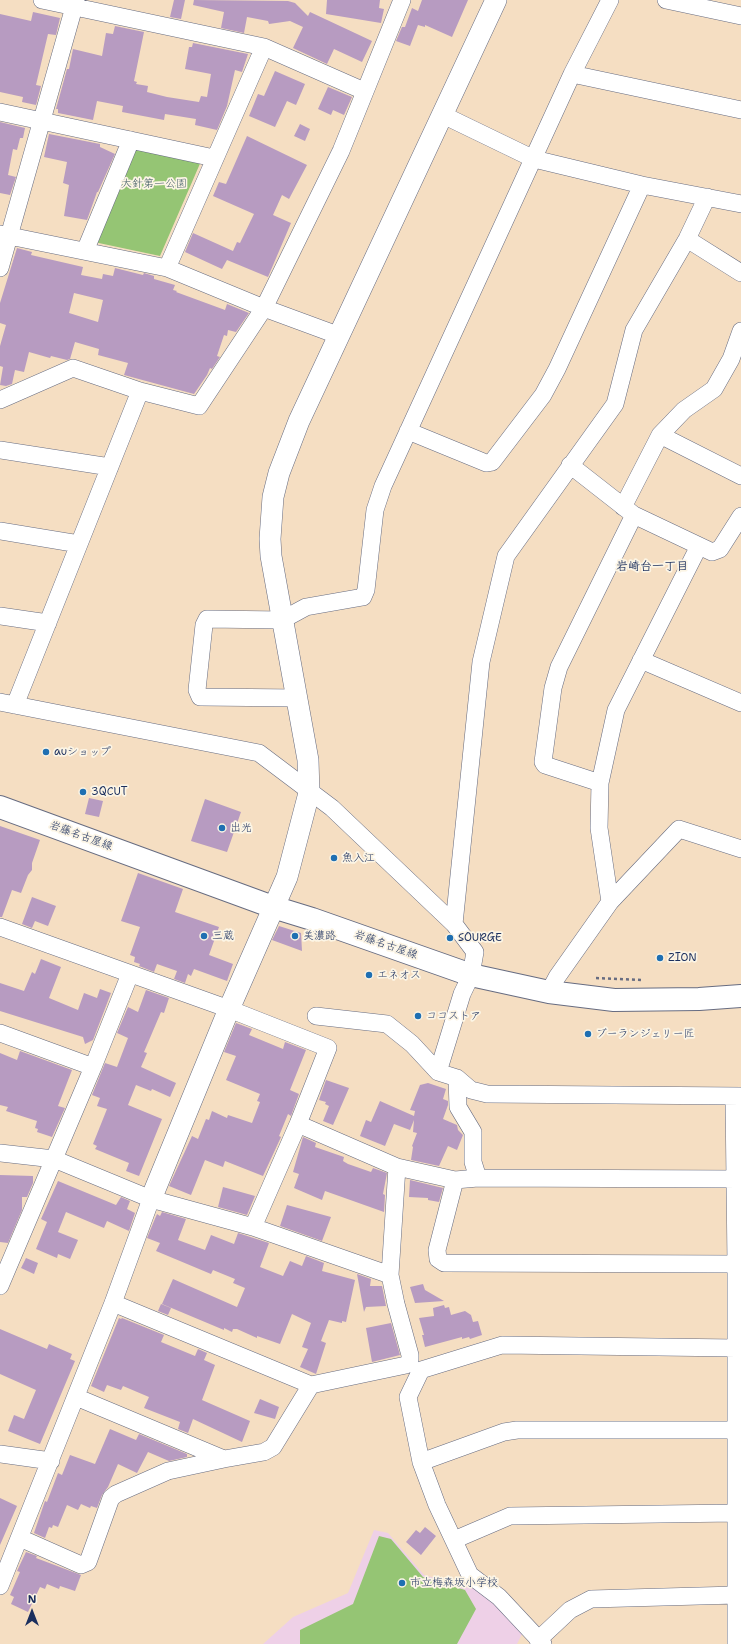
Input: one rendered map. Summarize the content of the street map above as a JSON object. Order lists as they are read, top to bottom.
{
  "streets": {
    "main road": ["岩藤名古屋線"]
  },
  "districts": ["岩崎台一丁目"],
  "parks": ["大針第一公園"],
  "places": [
    "auショップ",
    "3QCUT",
    "出光",
    "魚入江",
    "三蔵",
    "美濃路",
    "SOURGE",
    "ZION",
    "エネオス",
    "ココストア",
    "ブーランジェリー匠",
    "市立梅森坂小学校"
  ],
  "north": "top"
}
